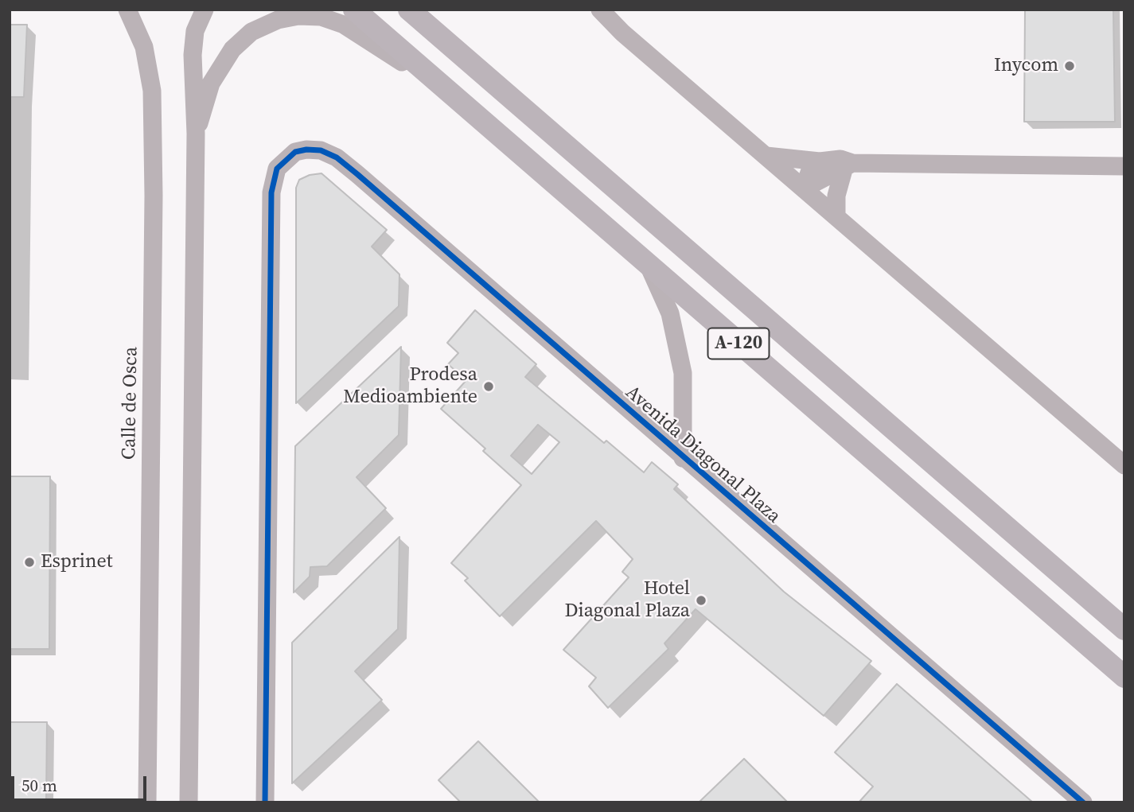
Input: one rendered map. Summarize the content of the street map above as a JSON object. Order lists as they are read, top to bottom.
{
  "streets": {
    "main road": ["A-120", "Avenida Diagonal Plaza"],
    "street": ["Calle de Osca"]
  },
  "places": [
    "Inycom",
    "Prodesa Medioambiente",
    "Esprinet",
    "Hotel Diagonal Plaza"
  ],
  "scale_bar": "50 m"
}
